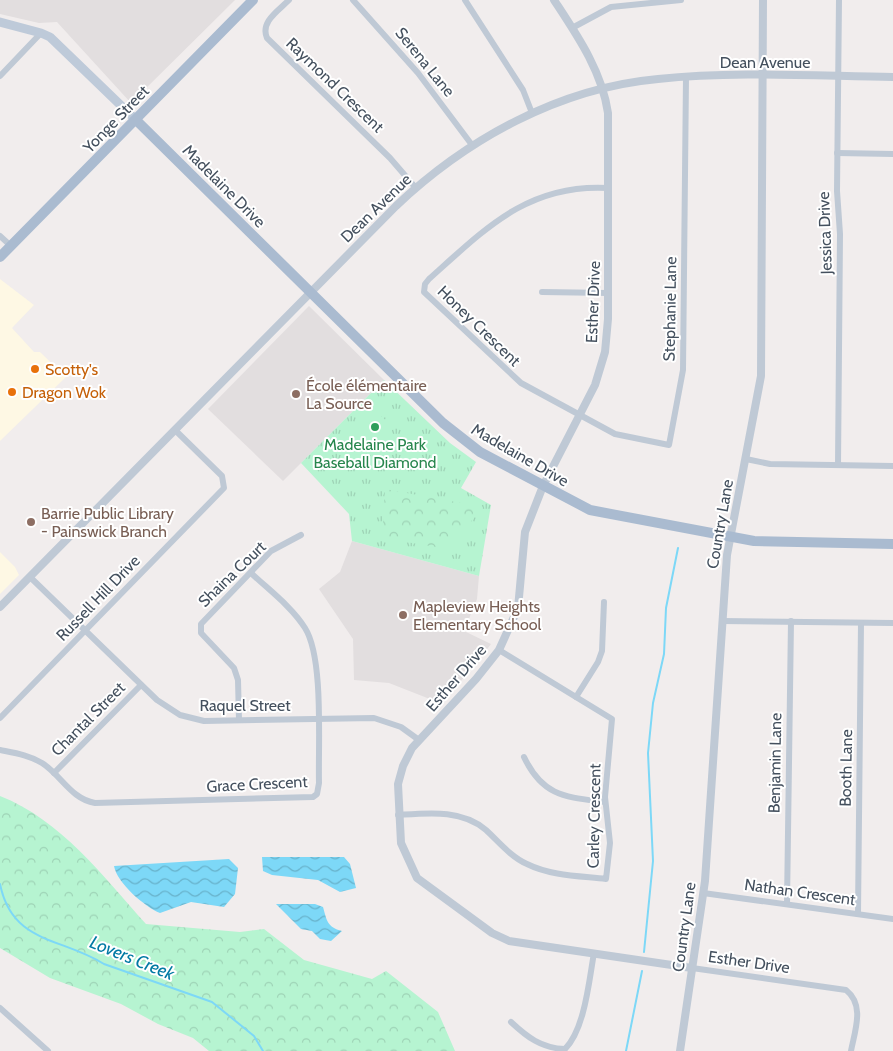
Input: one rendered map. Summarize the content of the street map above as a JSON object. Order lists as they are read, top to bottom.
{
  "streets": {
    "main road": ["Yonge Street", "Madelaine Drive"],
    "street": [
      "Serena Lane",
      "Dean Avenue",
      "Raymond Crescent",
      "Jessica Drive",
      "Esther Drive",
      "Stephanie Lane",
      "Honey Crescent",
      "Country Lane",
      "Shaina Court",
      "Russell Hill Drive",
      "Raquel Street",
      "Chantal Street",
      "Benjamin Lane",
      "Booth Lane",
      "Grace Crescent",
      "Carley Crescent",
      "Nathan Crescent"
    ]
  },
  "crossings": [
    ["Serena Lane", "Dean Avenue"],
    ["Dean Avenue", "Raymond Crescent"],
    ["Dean Avenue", "Madelaine Drive"],
    ["Dean Avenue", "Jessica Drive"],
    ["Dean Avenue", "Esther Drive"],
    ["Dean Avenue", "Stephanie Lane"],
    ["Dean Avenue", "Country Lane"],
    ["Dean Avenue", "Russell Hill Drive"],
    ["Dean Avenue", "Raquel Street"],
    ["Yonge Street", "Madelaine Drive"],
    ["Madelaine Drive", "Esther Drive"],
    ["Madelaine Drive", "Country Lane"],
    ["Esther Drive", "Stephanie Lane"],
    ["Esther Drive", "Honey Crescent"],
    ["Esther Drive", "Country Lane"],
    ["Esther Drive", "Raquel Street"],
    ["Esther Drive", "Carley Crescent"],
    ["Stephanie Lane", "Honey Crescent"],
    ["Country Lane", "Nathan Crescent"],
    ["Shaina Court", "Raquel Street"],
    ["Shaina Court", "Grace Crescent"],
    ["Russell Hill Drive", "Raquel Street"],
    ["Raquel Street", "Chantal Street"],
    ["Raquel Street", "Grace Crescent"],
    ["Chantal Street", "Grace Crescent"],
    ["Benjamin Lane", "Nathan Crescent"],
    ["Booth Lane", "Nathan Crescent"]
  ],
  "water": ["Lovers Creek"],
  "places": [
    "Scotty's",
    "Dragon Wok",
    "École élémentaire La Source",
    "Madelaine Park Baseball Diamond",
    "Barrie Public Library - Painswick Branch",
    "Mapleview Heights Elementary School"
  ]
}
